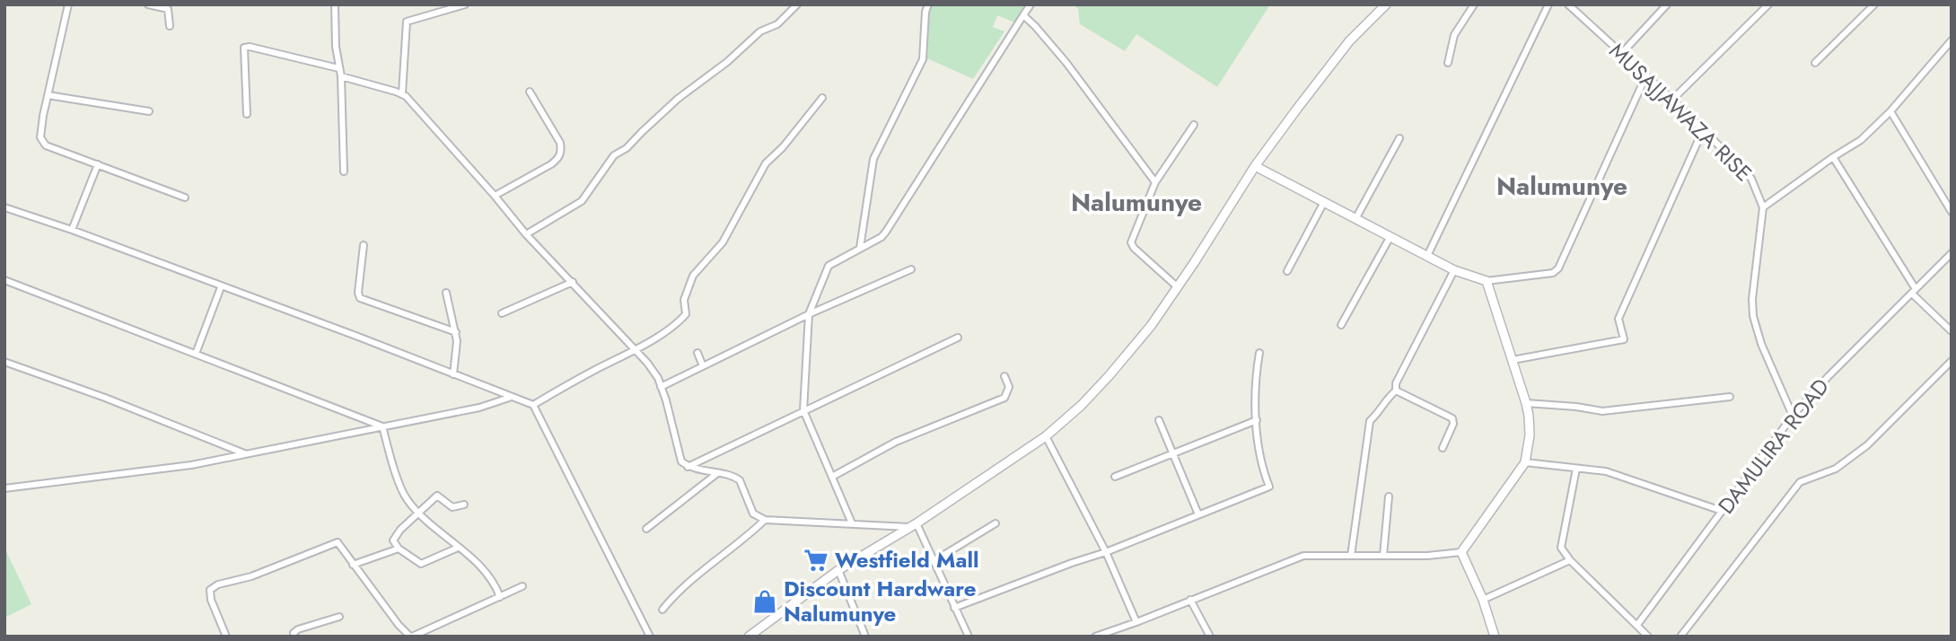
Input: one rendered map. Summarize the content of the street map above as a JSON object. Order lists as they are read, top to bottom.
{
  "streets": {
    "street": ["MUSAJJAWAZA RISE", "DAMULIRA ROAD"]
  },
  "crossings": [
    ["MUSAJJAWAZA RISE", "DAMULIRA ROAD"]
  ],
  "districts": ["Nalumunye", "Nalumunye"],
  "places": {
    "supermarket": ["Westfield Mall"],
    "shop": ["Discount Hardware Nalumunye"]
  }
}
